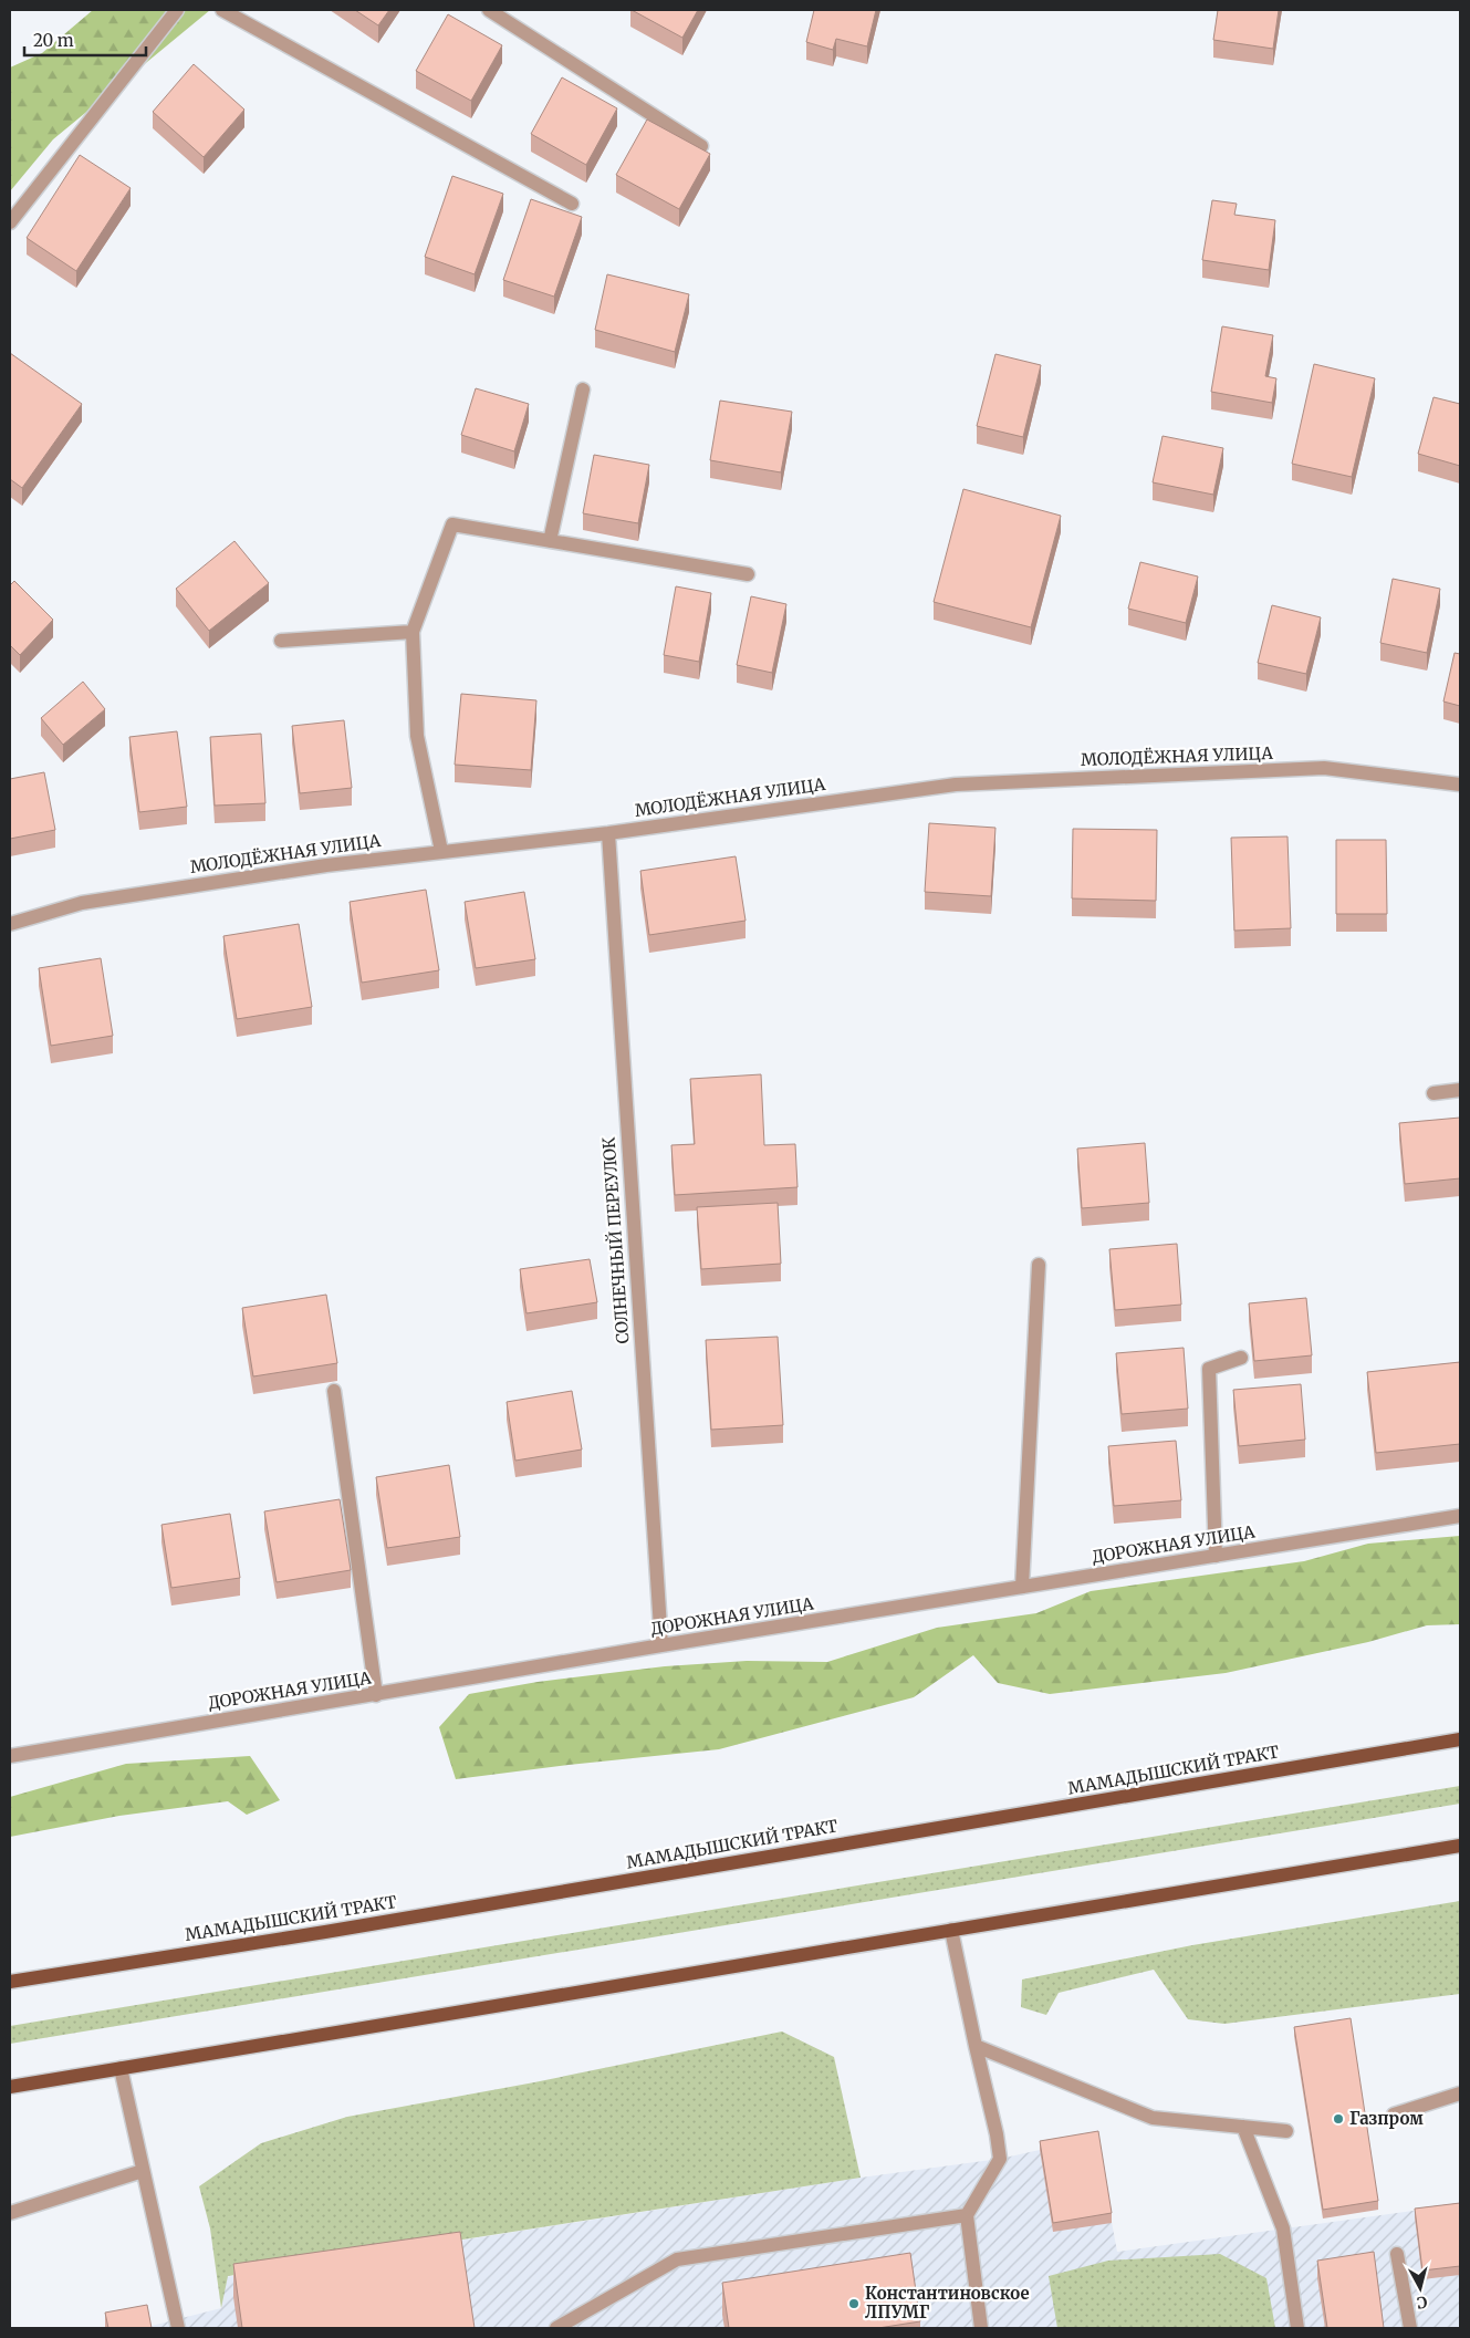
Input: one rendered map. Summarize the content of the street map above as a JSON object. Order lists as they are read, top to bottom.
{
  "streets": {
    "main road": ["МАМАДЫШСКИЙ ТРАКТ"],
    "street": ["МОЛОДЁЖНАЯ УЛИЦА", "СОЛНЕЧНЫЙ ПЕРЕУЛОК", "ДОРОЖНАЯ УЛИЦА"]
  },
  "crossings": [
    ["МОЛОДЁЖНАЯ УЛИЦА", "СОЛНЕЧНЫЙ ПЕРЕУЛОК"],
    ["СОЛНЕЧНЫЙ ПЕРЕУЛОК", "ДОРОЖНАЯ УЛИЦА"]
  ],
  "places": ["Газпром", "Константиновское ЛПУМГ"],
  "scale_bar": "20 m",
  "north": "bottom"
}
